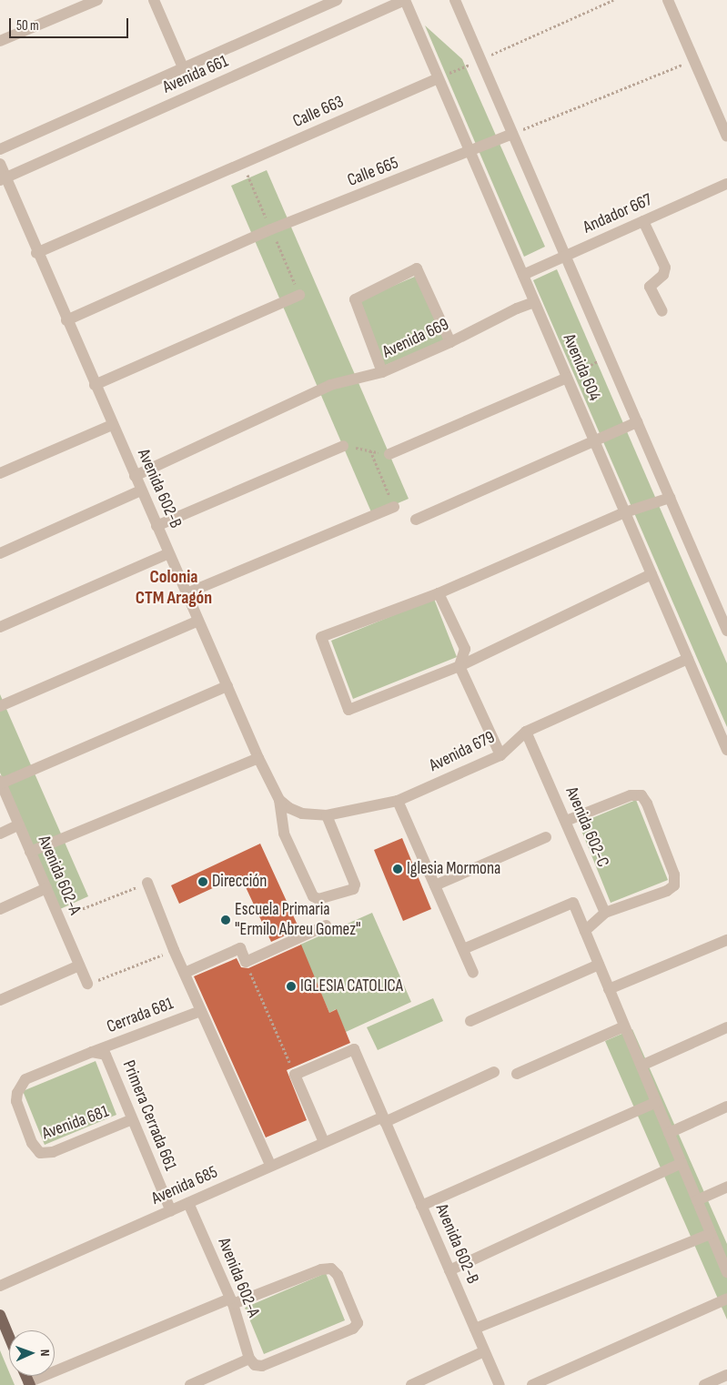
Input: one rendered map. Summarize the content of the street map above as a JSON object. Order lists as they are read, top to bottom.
{
  "streets": {
    "street": [
      "Avenida 661",
      "Calle 663",
      "Calle 665",
      "Andador 667",
      "Avenida 669",
      "Avenida 604",
      "Avenida 602-B",
      "Avenida 679",
      "Avenida 602-C",
      "Avenida 602-A",
      "Cerrada 681",
      "Primera Cerrada 661",
      "Avenida 681",
      "Avenida 685"
    ]
  },
  "crossings": [
    ["Avenida 661", "Avenida 604"],
    ["Avenida 661", "Avenida 602-B"],
    ["Calle 663", "Avenida 604"],
    ["Calle 663", "Avenida 602-B"],
    ["Calle 665", "Avenida 604"],
    ["Calle 665", "Avenida 602-B"],
    ["Andador 667", "Avenida 604"],
    ["Avenida 669", "Avenida 604"],
    ["Avenida 604", "Avenida 679"],
    ["Avenida 602-B", "Avenida 679"],
    ["Avenida 602-B", "Avenida 685"],
    ["Avenida 679", "Avenida 602-C"],
    ["Avenida 602-A", "Avenida 685"],
    ["Cerrada 681", "Primera Cerrada 661"],
    ["Cerrada 681", "Avenida 681"],
    ["Primera Cerrada 661", "Avenida 681"],
    ["Primera Cerrada 661", "Avenida 685"]
  ],
  "districts": ["Colonia CTM Aragón"],
  "places": [
    "Iglesia Mormona",
    "Dirección",
    "Escuela Primaria \"Ermilo Abreu Gomez\"",
    "IGLESIA CATOLICA"
  ],
  "scale_bar": "50 m",
  "north": "right"
}
